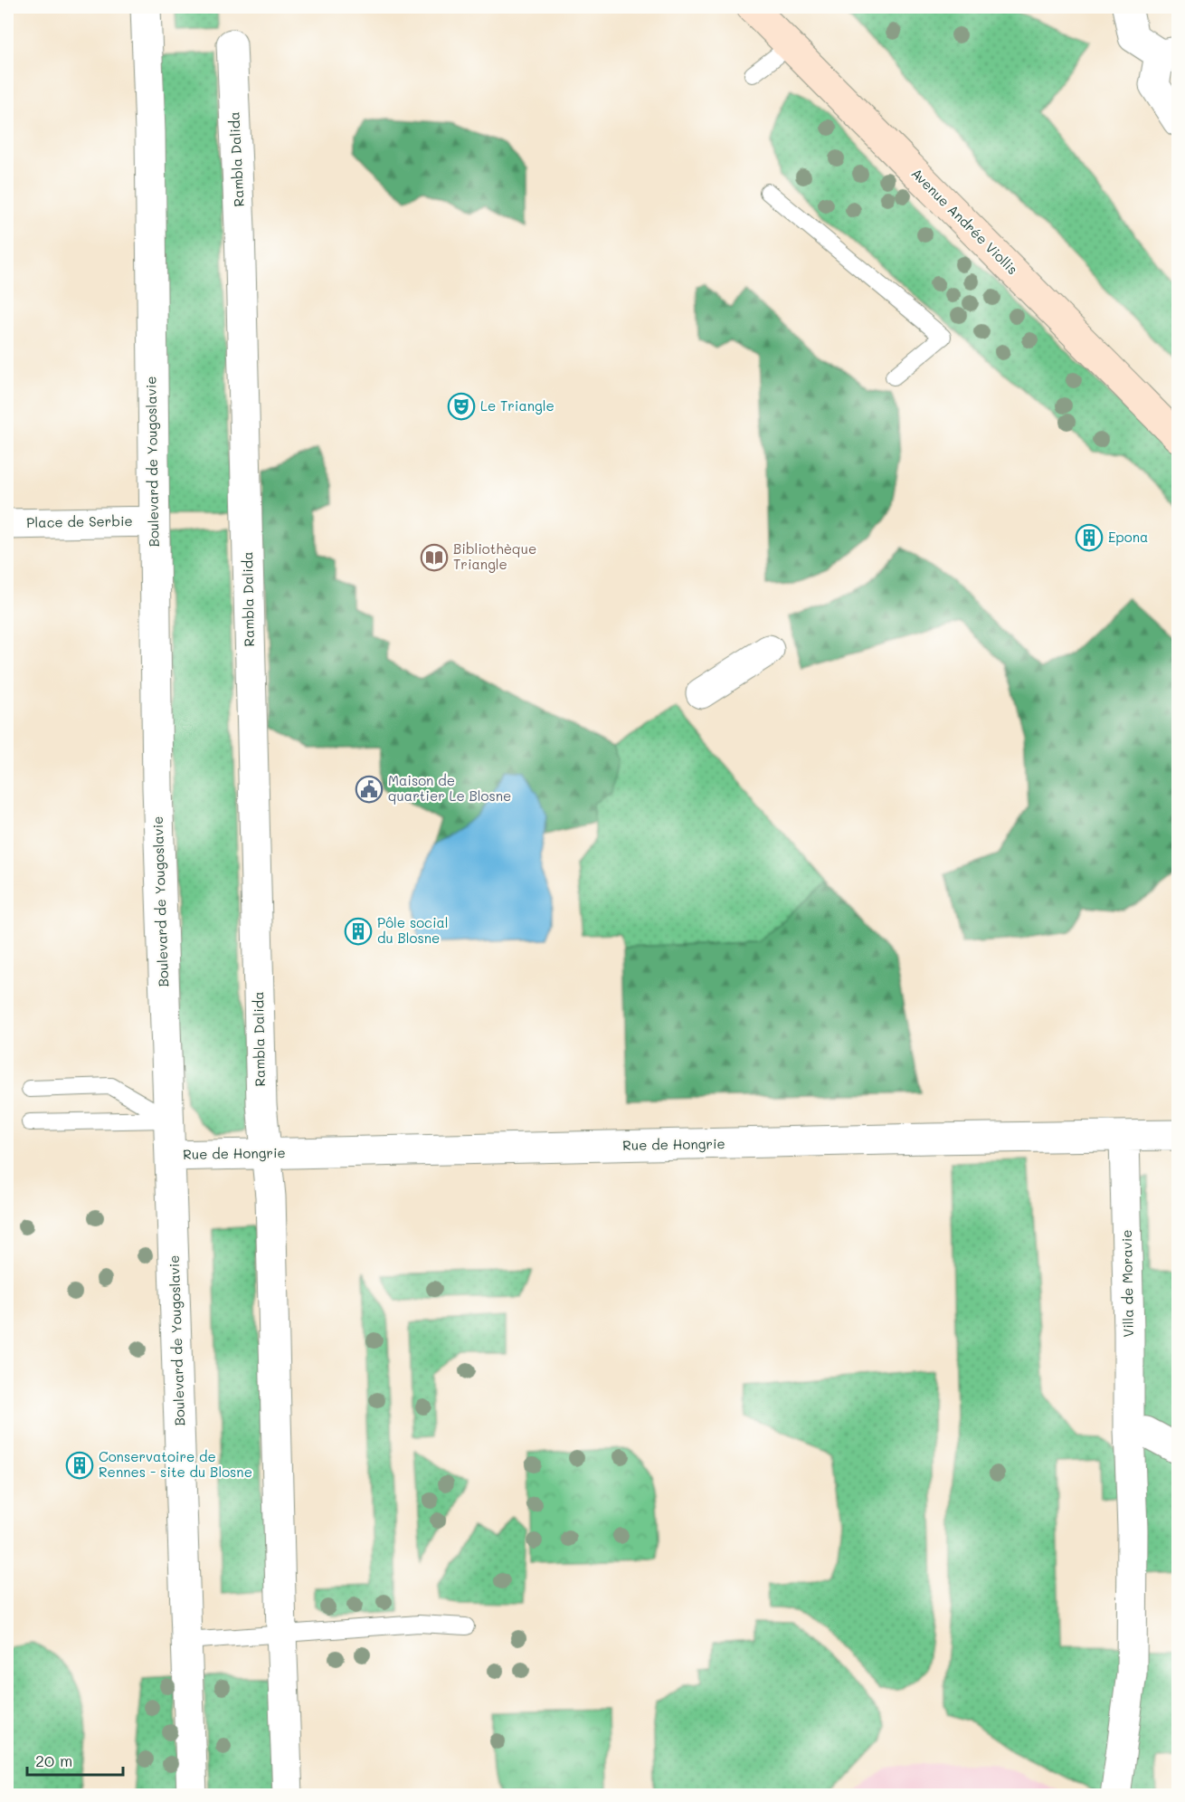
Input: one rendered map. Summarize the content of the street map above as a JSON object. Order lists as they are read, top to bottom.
{
  "streets": {
    "main road": ["Avenue Andrée Viollis"],
    "street": [
      "Rambla Dalida",
      "Boulevard de Yougoslavie",
      "Place de Serbie",
      "Rue de Hongrie",
      "Villa de Moravie"
    ]
  },
  "crossings": [
    ["Rambla Dalida", "Rue de Hongrie"],
    ["Boulevard de Yougoslavie", "Place de Serbie"],
    ["Boulevard de Yougoslavie", "Rue de Hongrie"],
    ["Rue de Hongrie", "Villa de Moravie"]
  ],
  "places": {
    "theatre": ["Le Triangle"],
    "building": ["Epona", "Pôle social du Blosne", "Conservatoire de Rennes - site du Blosne"],
    "library": ["Bibliothèque Triangle"],
    "public building": ["Maison de quartier Le Blosne"]
  },
  "scale_bar": "20 m"
}
